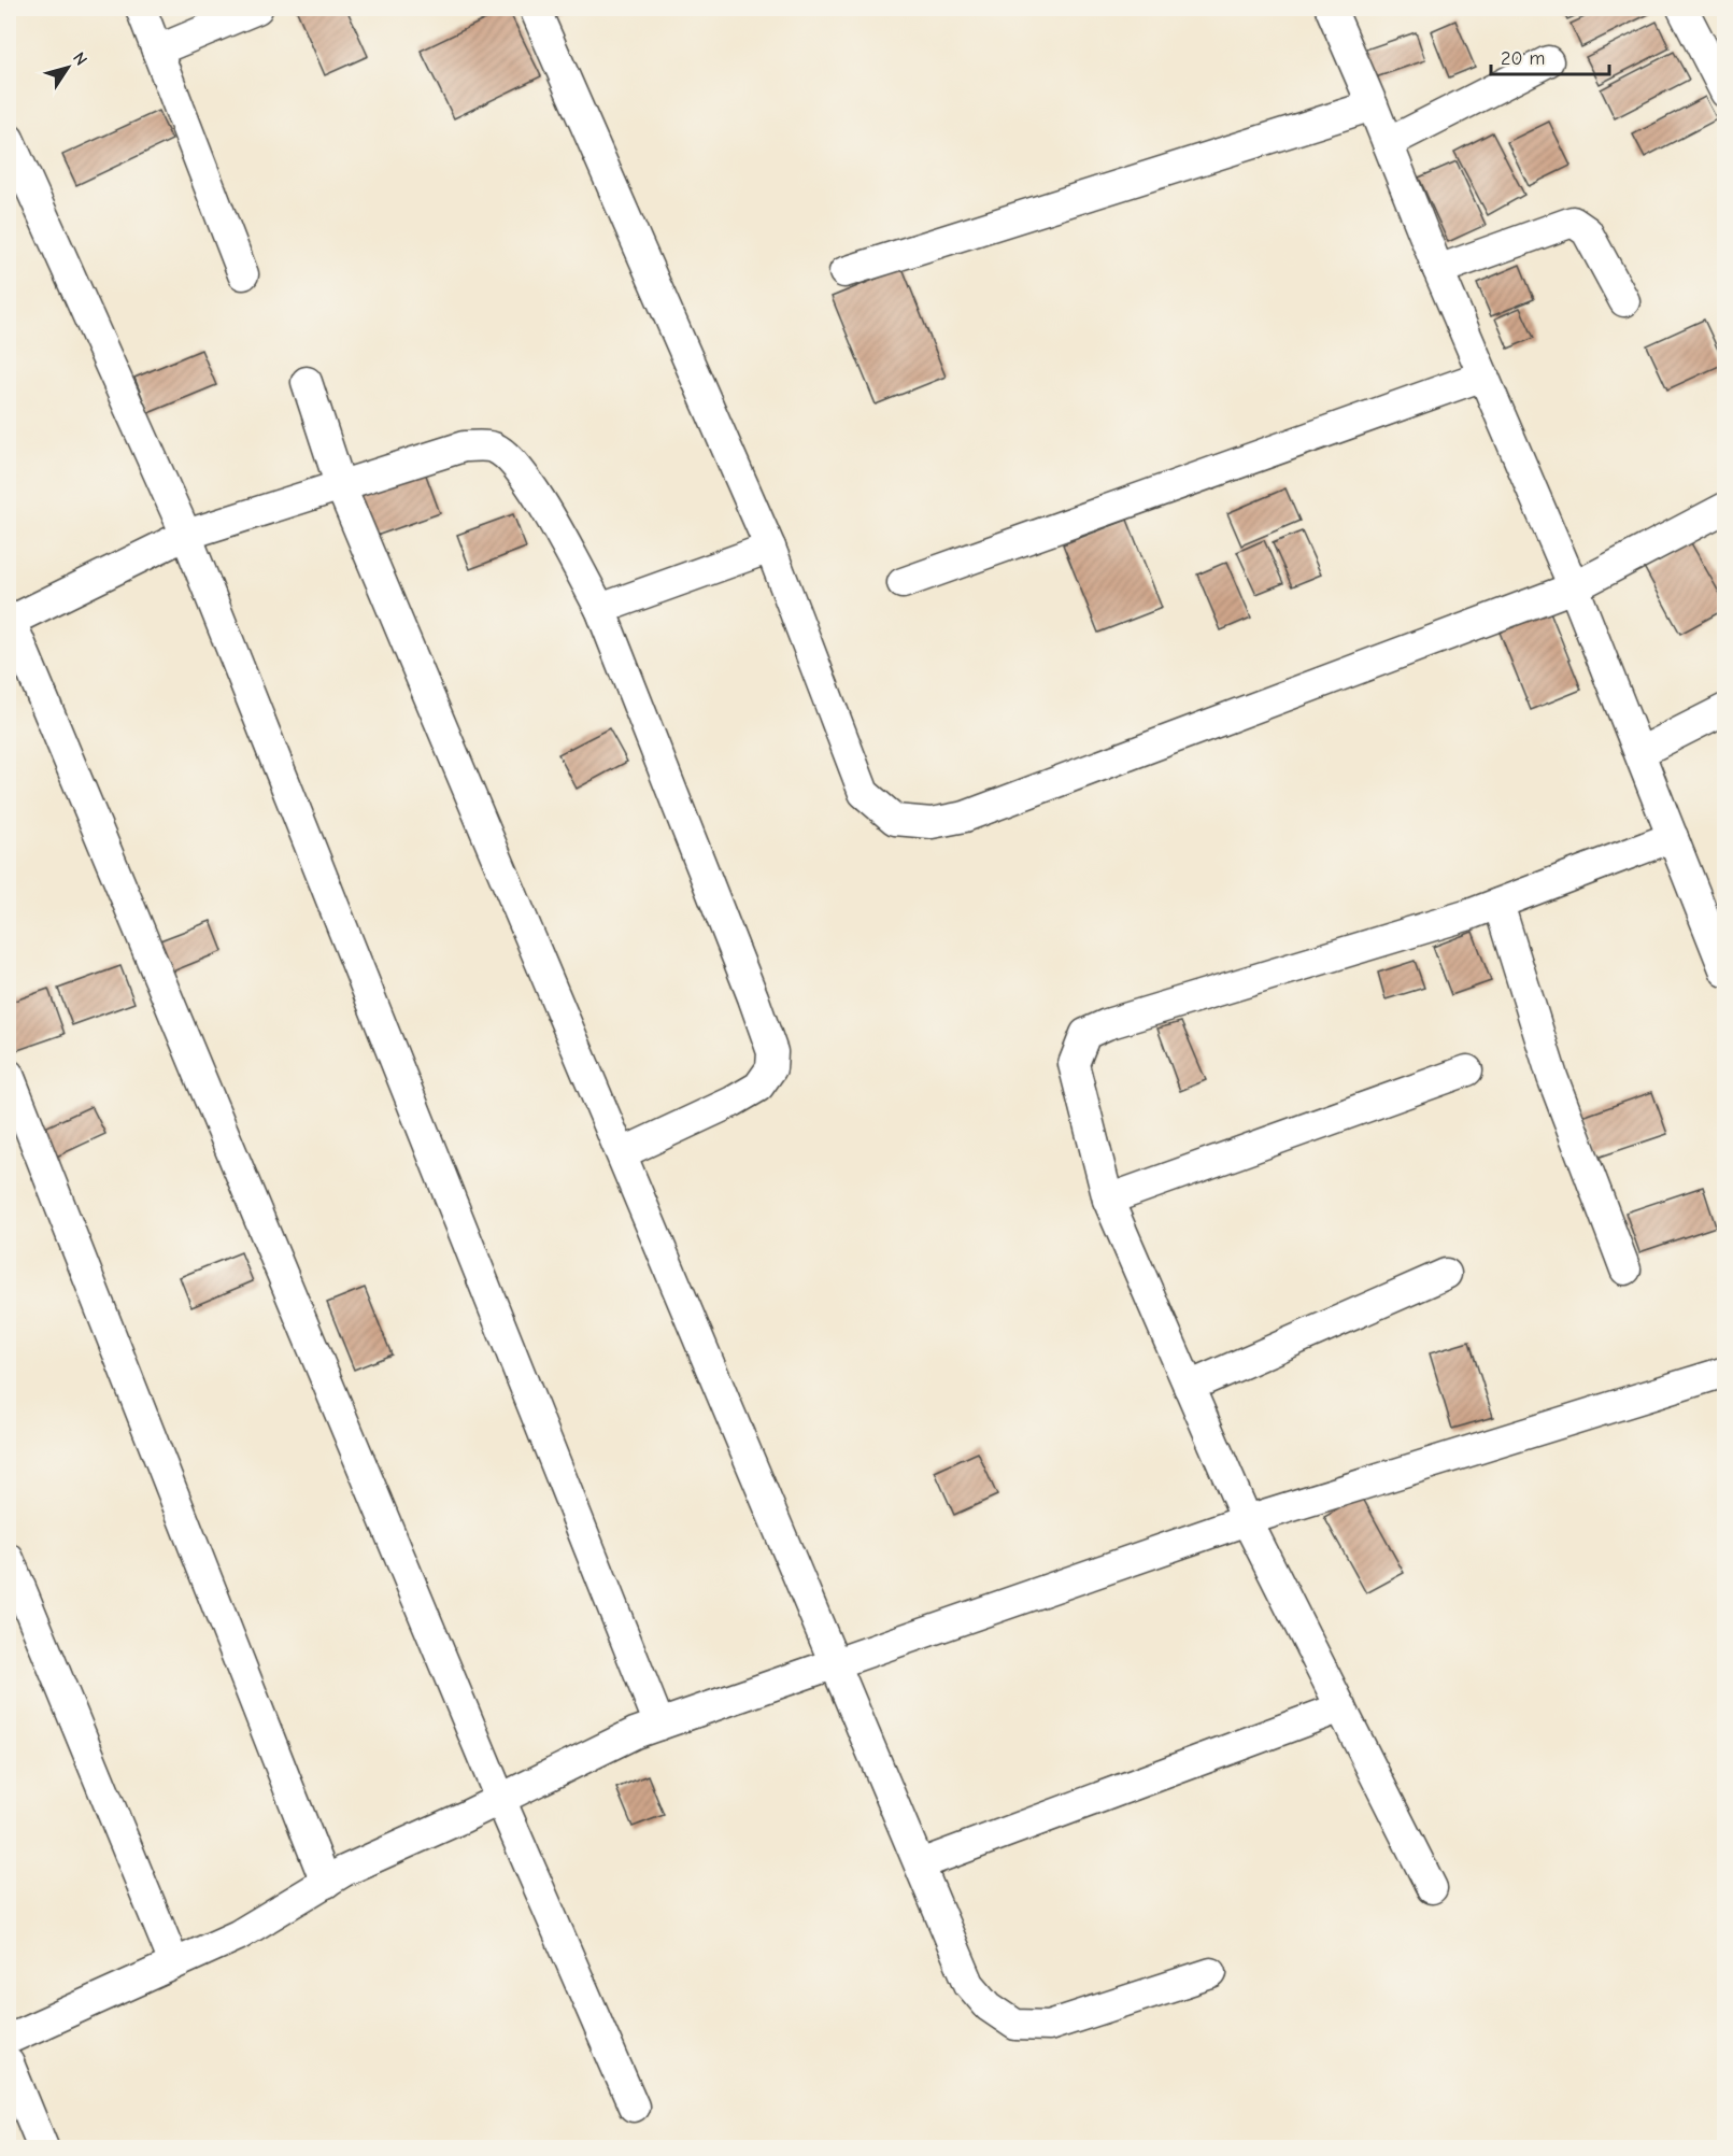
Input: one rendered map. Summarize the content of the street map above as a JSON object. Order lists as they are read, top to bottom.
{
  "scale_bar": "20 m",
  "north": "top right"
}
